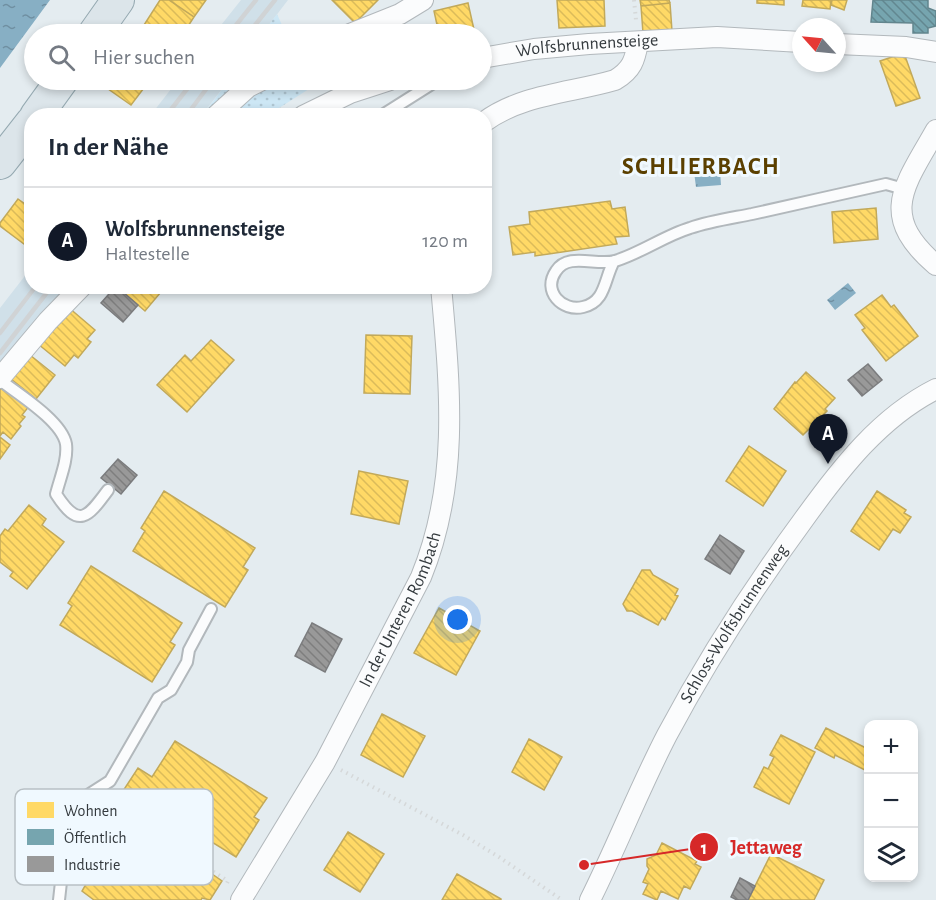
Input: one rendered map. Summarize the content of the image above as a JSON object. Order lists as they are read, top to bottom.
{
  "streets": {
    "street": ["Wolfsbrunnensteige", "In der Unteren Rombach", "Schloss-Wolfsbrunnenweg"]
  },
  "districts": ["SCHLIERBACH"],
  "places": ["Jettaweg"],
  "legend": ["Wohnen", "Öffentlich", "Industrie"],
  "north": "top left",
  "page": {
    "search": "Hier suchen",
    "heading": "In der Nähe",
    "list": [
      {
        "mark": "A",
        "name": "Wolfsbrunnensteige",
        "note": "Haltestelle",
        "value": "120 m"
      }
    ],
    "pins": "A",
    "map_buttons": ["+", "−"]
  }
}
